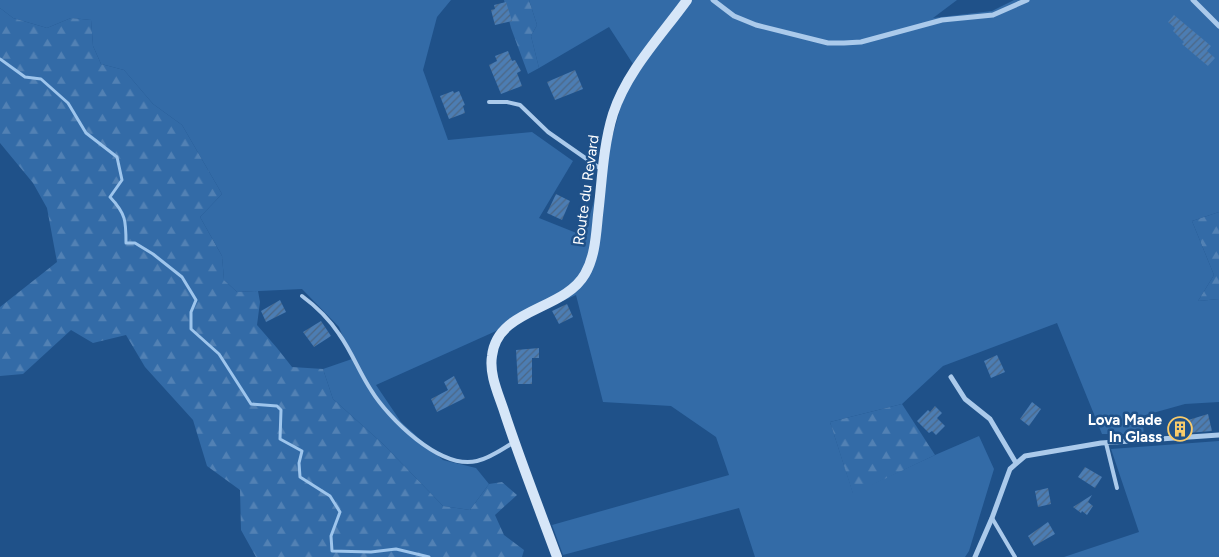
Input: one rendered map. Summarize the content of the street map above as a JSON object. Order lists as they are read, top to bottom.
{
  "streets": {
    "main road": ["Route du Revard"]
  },
  "places": {
    "building": ["Lova Made In Glass"]
  }
}
